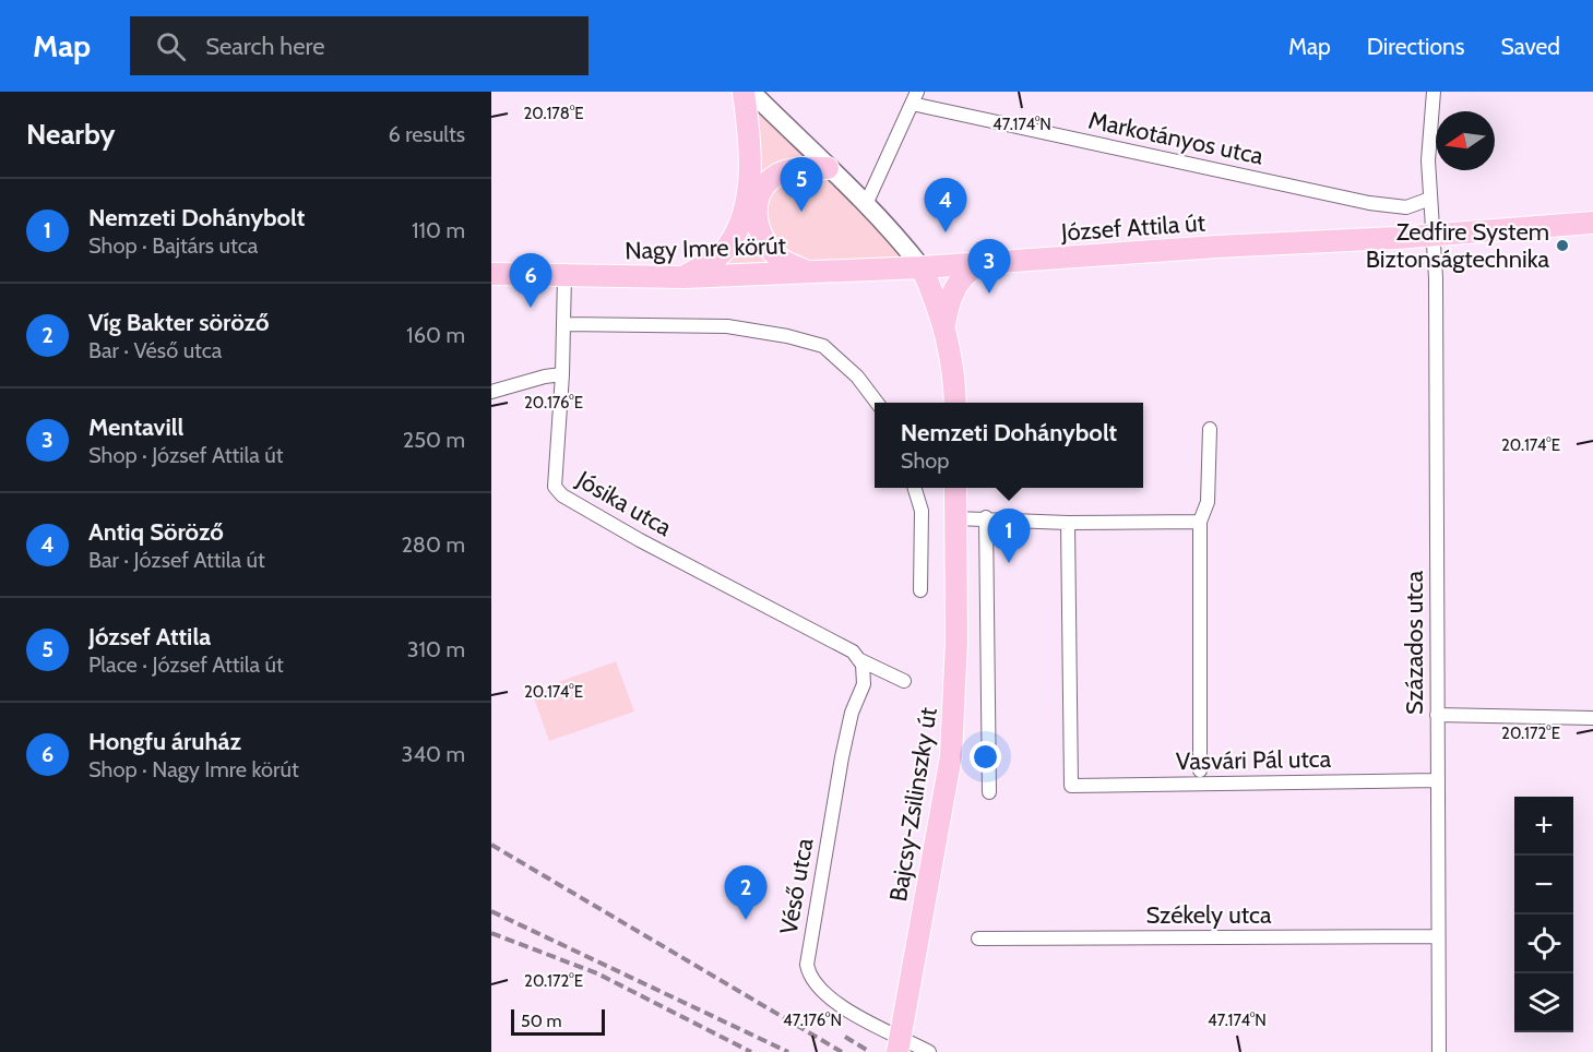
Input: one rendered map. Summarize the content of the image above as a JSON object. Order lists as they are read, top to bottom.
{
  "streets": {
    "main road": ["József Attila út", "Nagy Imre körút", "Bajcsy-Zsilinszky út"],
    "street": [
      "Markotányos utca",
      "Jósika utca",
      "Százados utca",
      "Vasvári Pál utca",
      "Véső utca",
      "Székely utca"
    ]
  },
  "crossings": [
    ["Markotányos utca", "Százados utca"],
    ["József Attila út", "Nagy Imre körút"],
    ["József Attila út", "Százados utca"],
    ["Nagy Imre körút", "Jósika utca"],
    ["Jósika utca", "Véső utca"],
    ["Százados utca", "Vasvári Pál utca"],
    ["Százados utca", "Székely utca"]
  ],
  "places": ["Zedfire System Biztonságtechnika"],
  "scale_bar": "50 m",
  "north": "left",
  "page": {
    "header": "Map",
    "search": "Search here",
    "nav": ["Map", "Directions", "Saved"],
    "heading": ["Nearby", "6 results"],
    "pins": [
      "5",
      "4",
      "3",
      "6",
      "1",
      "2"
    ],
    "list": [
      {
        "mark": "1",
        "name": "Nemzeti Dohánybolt",
        "note": "Shop · Bajtárs utca",
        "value": "110 m"
      },
      {
        "mark": "2",
        "name": "Víg Bakter söröző",
        "note": "Bar · Véső utca",
        "value": "160 m"
      },
      {
        "mark": "3",
        "name": "Mentavill",
        "note": "Shop · József Attila út",
        "value": "250 m"
      },
      {
        "mark": "4",
        "name": "Antiq Söröző",
        "note": "Bar · József Attila út",
        "value": "280 m"
      },
      {
        "mark": "5",
        "name": "József Attila",
        "note": "Place · József Attila út",
        "value": "310 m"
      },
      {
        "mark": "6",
        "name": "Hongfu áruház",
        "note": "Shop · Nagy Imre körút",
        "value": "340 m"
      }
    ],
    "popup": ["Nemzeti Dohánybolt", "Shop"],
    "map_buttons": ["+", "−"],
    "scale": "50 m"
  },
  "coordinates": [
    "20.178°E",
    "47.174°N",
    "20.176°E",
    "20.174°E",
    "20.172°E",
    "47.176°N"
  ]
}
